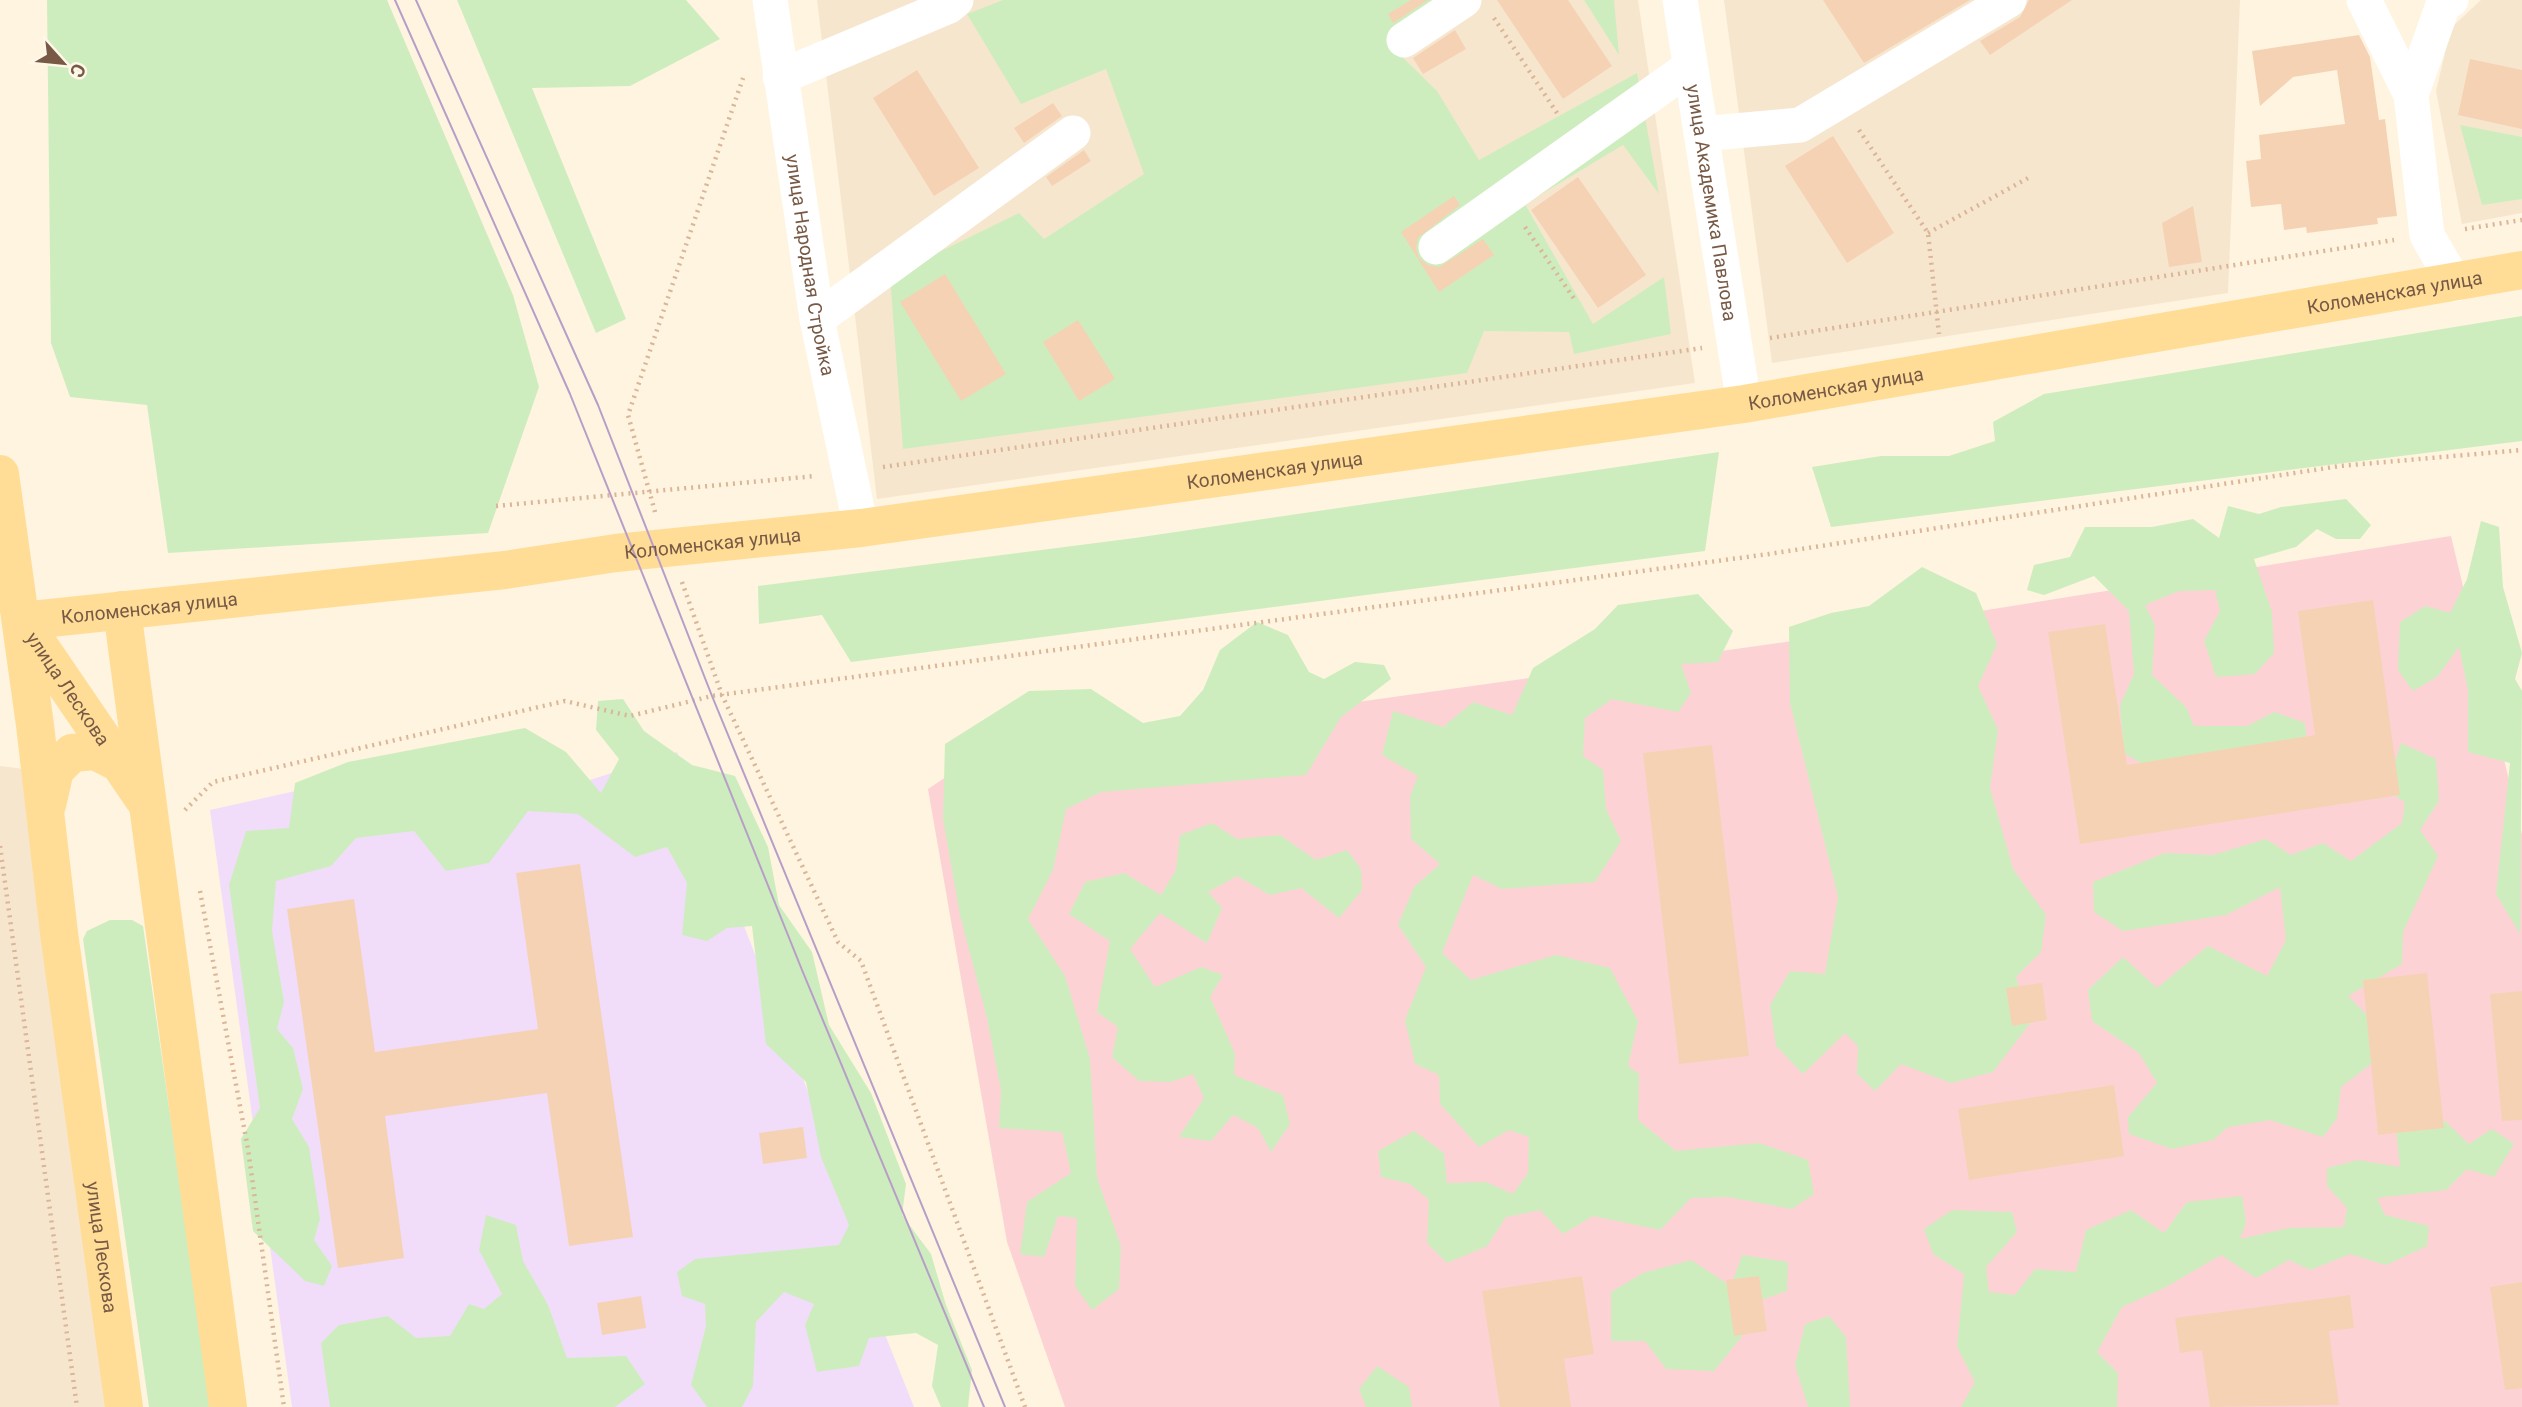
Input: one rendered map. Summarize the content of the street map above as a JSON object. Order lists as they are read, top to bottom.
{
  "streets": {
    "main road": ["Коломенская улица", "улица Лескова"],
    "street": ["улица Академика Павлова", "улица Народная Стройка"]
  },
  "crossings": [
    ["улица Академика Павлова", "Коломенская улица"],
    ["улица Народная Стройка", "Коломенская улица"],
    ["Коломенская улица", "улица Лескова"]
  ],
  "north": "bottom right"
}
